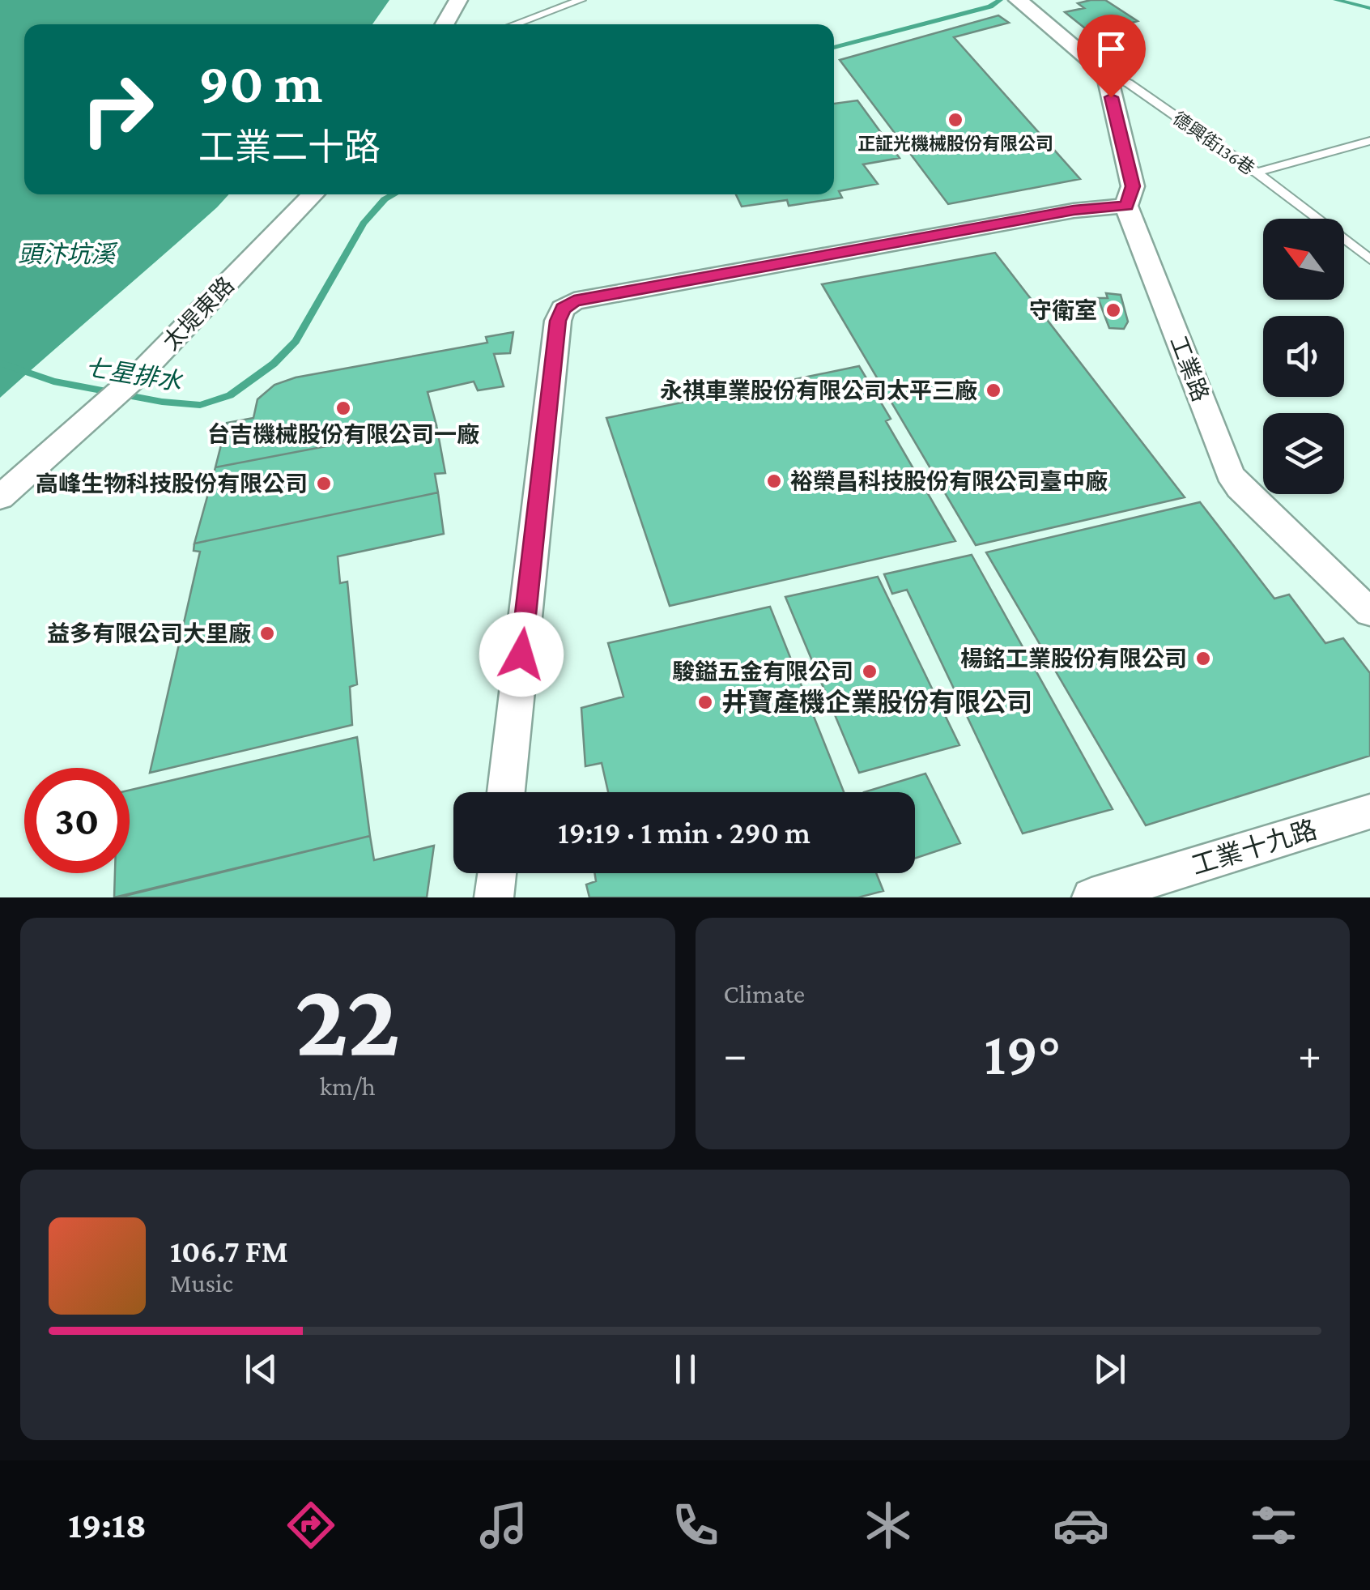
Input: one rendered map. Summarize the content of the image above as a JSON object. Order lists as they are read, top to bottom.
{
  "streets": {
    "street": [
      "德興街136巷",
      "太堤東路",
      "工業路",
      "工業十九路"
    ]
  },
  "crossings": [
    ["德興街136巷", "工業路"]
  ],
  "water": ["頭汴坑溪", "七星排水"],
  "places": [
    "正証光機械股份有限公司",
    "守衛室",
    "永祺車業股份有限公司太平三廠",
    "台吉機械股份有限公司一廠",
    "裕榮昌科技股份有限公司臺中廠",
    "高峰生物科技股份有限公司",
    "益多有限公司大里廠",
    "楊銘工業股份有限公司",
    "駿鎰五金有限公司",
    "井寶產機企業股份有限公司"
  ],
  "north": "top left",
  "page": {
    "turn": ["90 m", "工業二十路"],
    "limit": "30",
    "trip": "19:19 · 1 min · 290 m",
    "tile": [
      ["22", "km/h"],
      "Climate"
    ],
    "heat": ["−", "19°", "+"],
    "song": ["106.7 FM", "Music"],
    "tabs": "19:18"
  }
}
